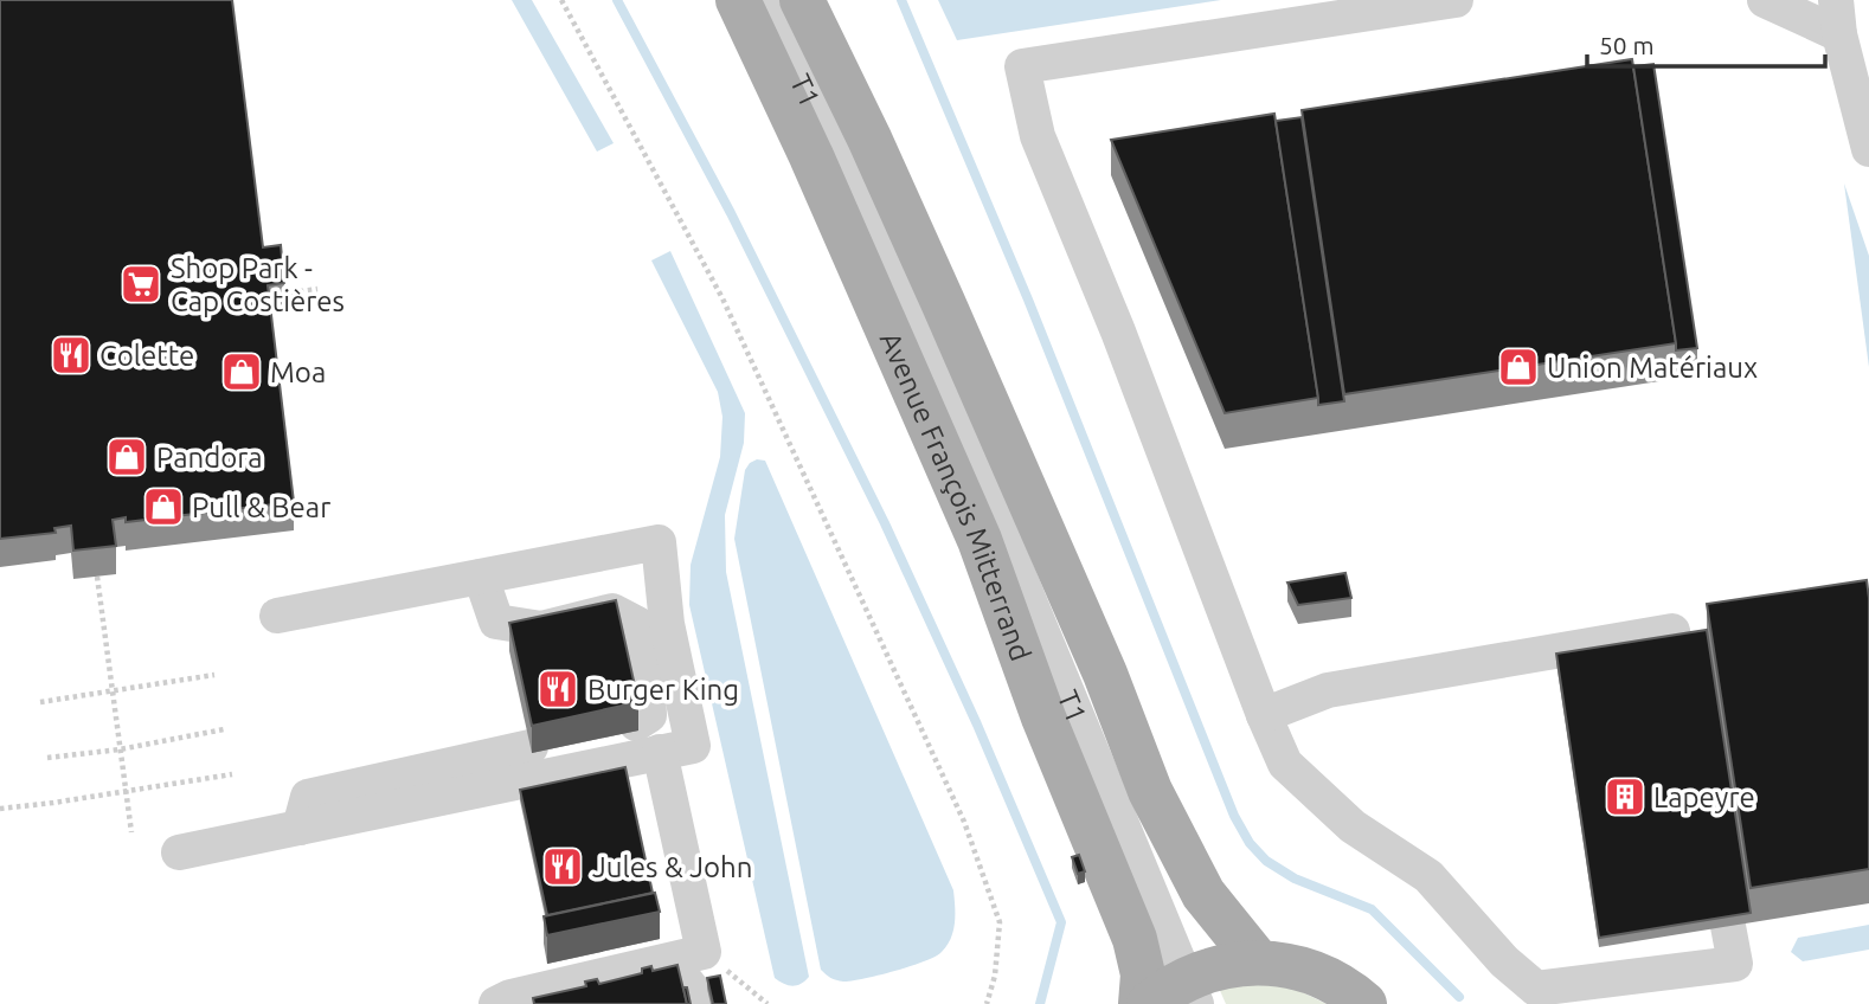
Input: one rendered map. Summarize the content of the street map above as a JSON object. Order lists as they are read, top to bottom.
{
  "streets": {
    "main road": ["Avenue François Mitterrand"],
    "street": ["T1"]
  },
  "places": {
    "supermarket": ["Shop Park - Cap Costières"],
    "restaurant": ["Colette", "Burger King", "Jules & John"],
    "shop": [
      "Union Matériaux",
      "Moa",
      "Pandora",
      "Pull & Bear"
    ],
    "building": ["Lapeyre"]
  },
  "scale_bar": "50 m"
}
